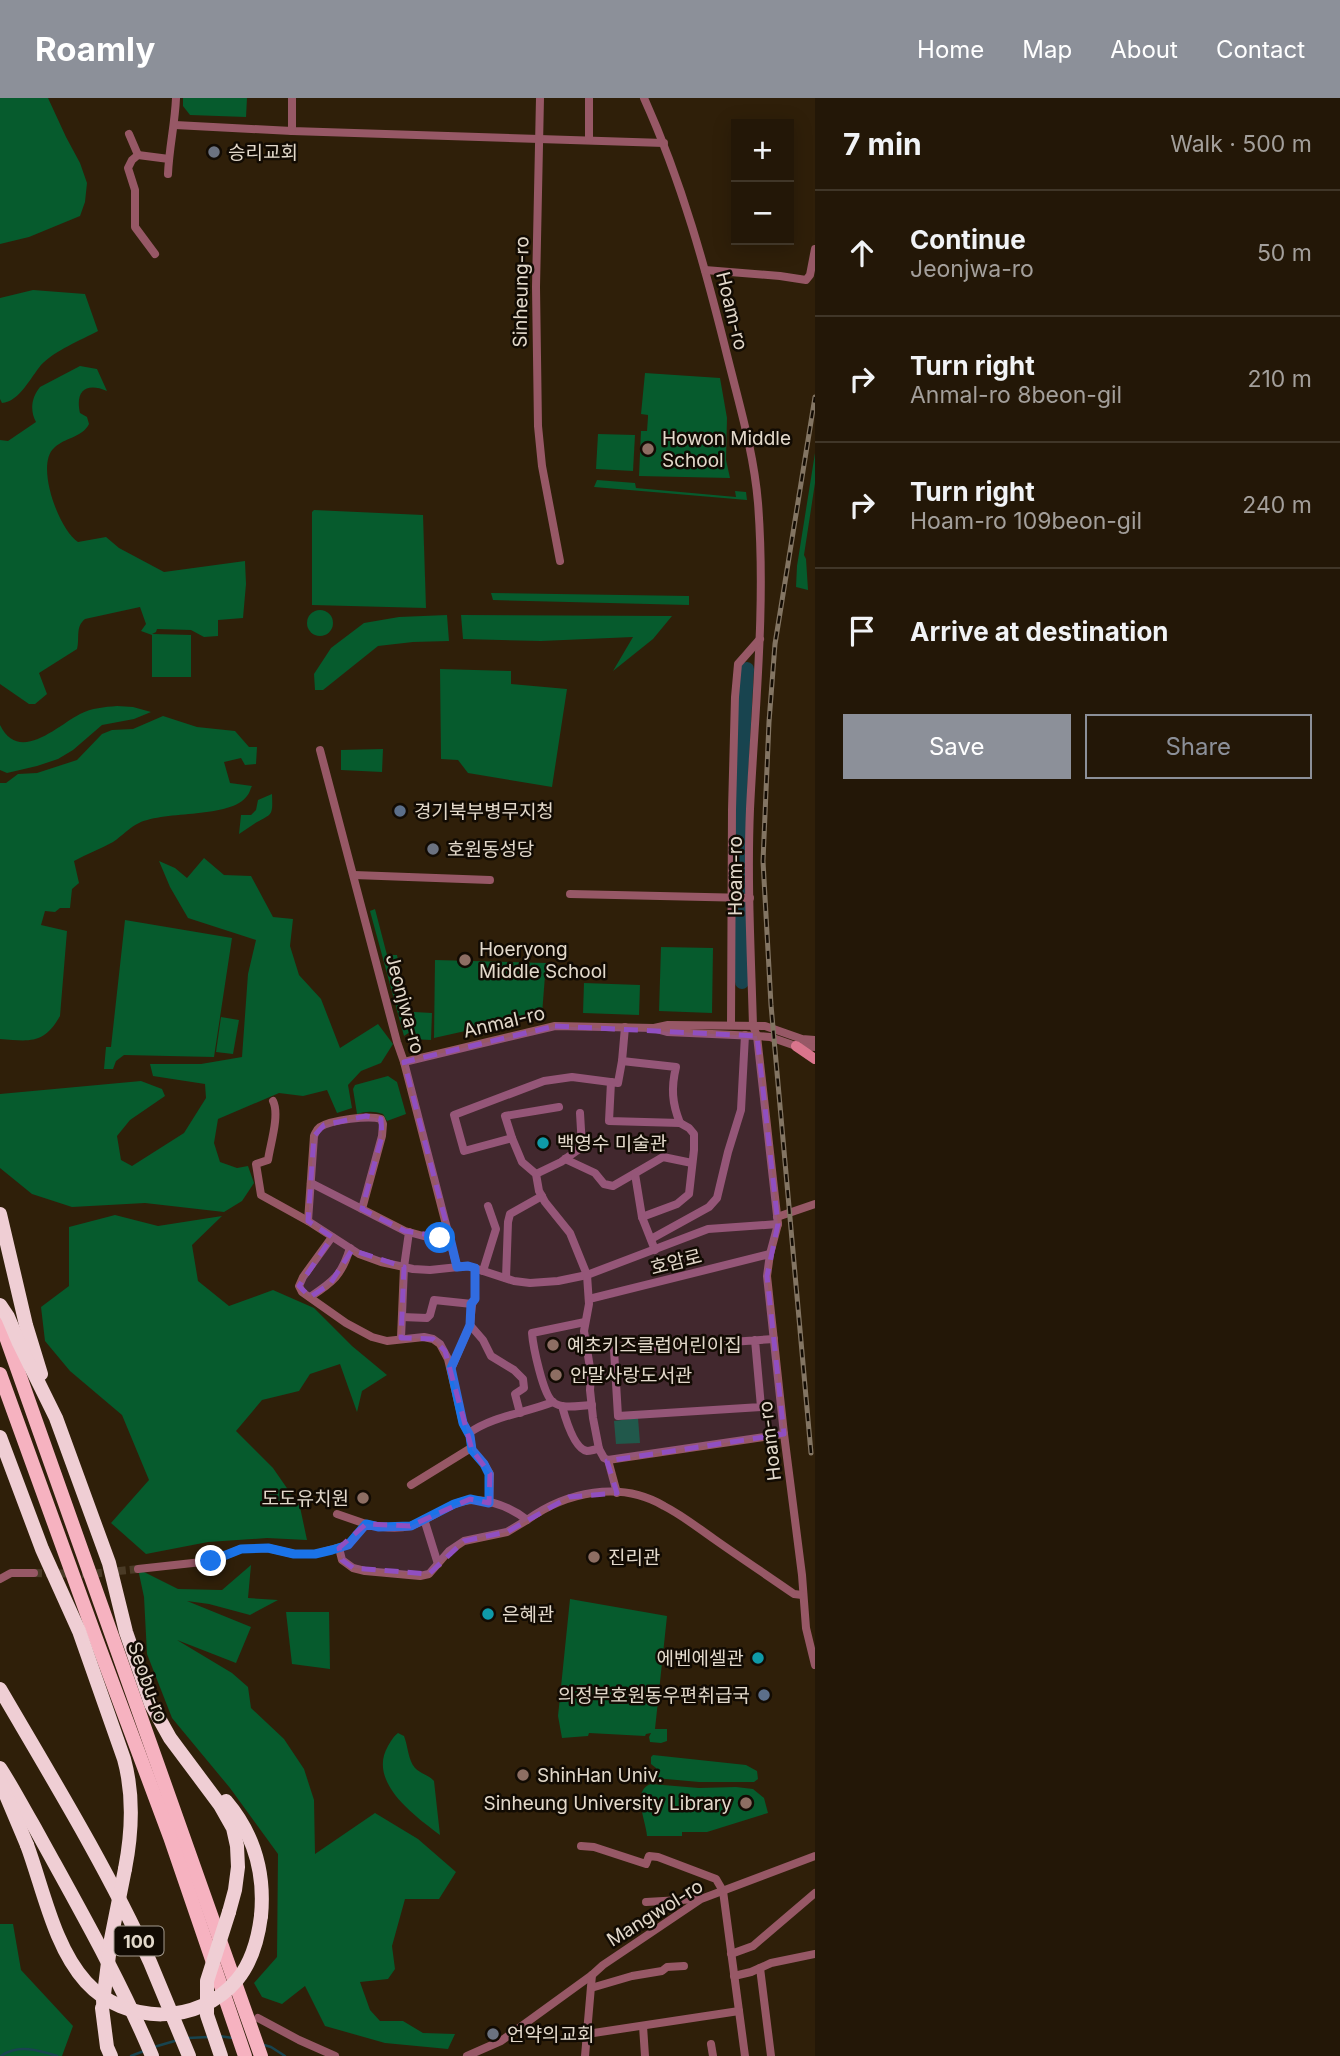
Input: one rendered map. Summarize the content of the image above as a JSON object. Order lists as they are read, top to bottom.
{
  "streets": {
    "highway": ["Seobu-ro", "100"],
    "street": [
      "Sinheung-ro",
      "Hoam-ro",
      "Jeonjwa-ro",
      "Anmal-ro",
      "호암로",
      "Mangwol-ro"
    ]
  },
  "crossings": [
    ["Hoam-ro", "Anmal-ro"],
    ["Hoam-ro", "호암로"],
    ["Jeonjwa-ro", "Anmal-ro"]
  ],
  "places": [
    "승리교회",
    "Howon Middle School",
    "경기북부병무지청",
    "호원동성당",
    "Hoeryong Middle School",
    "백영수 미술관",
    "예초키즈클럽어린이집",
    "안말사랑도서관",
    "도도유치원",
    "진리관",
    "은혜관",
    "에벤에셀관",
    "의정부호원동우편취급국",
    "ShinHan Univ.",
    "Sinheung University Library",
    "언약의교회"
  ],
  "page": {
    "header": "Roamly",
    "nav": [
      "Home",
      "Map",
      "About",
      "Contact"
    ],
    "heading": ["7 min", "Walk · 500 m"],
    "map_buttons": ["+", "−"],
    "list": [
      ["Continue", "Jeonjwa-ro", "50 m"],
      ["Turn right", "Anmal-ro 8beon-gil", "210 m"],
      ["Turn right", "Hoam-ro 109beon-gil", "240 m"],
      "Arrive at destination"
    ],
    "buttons": ["Save", "Share"]
  }
}
